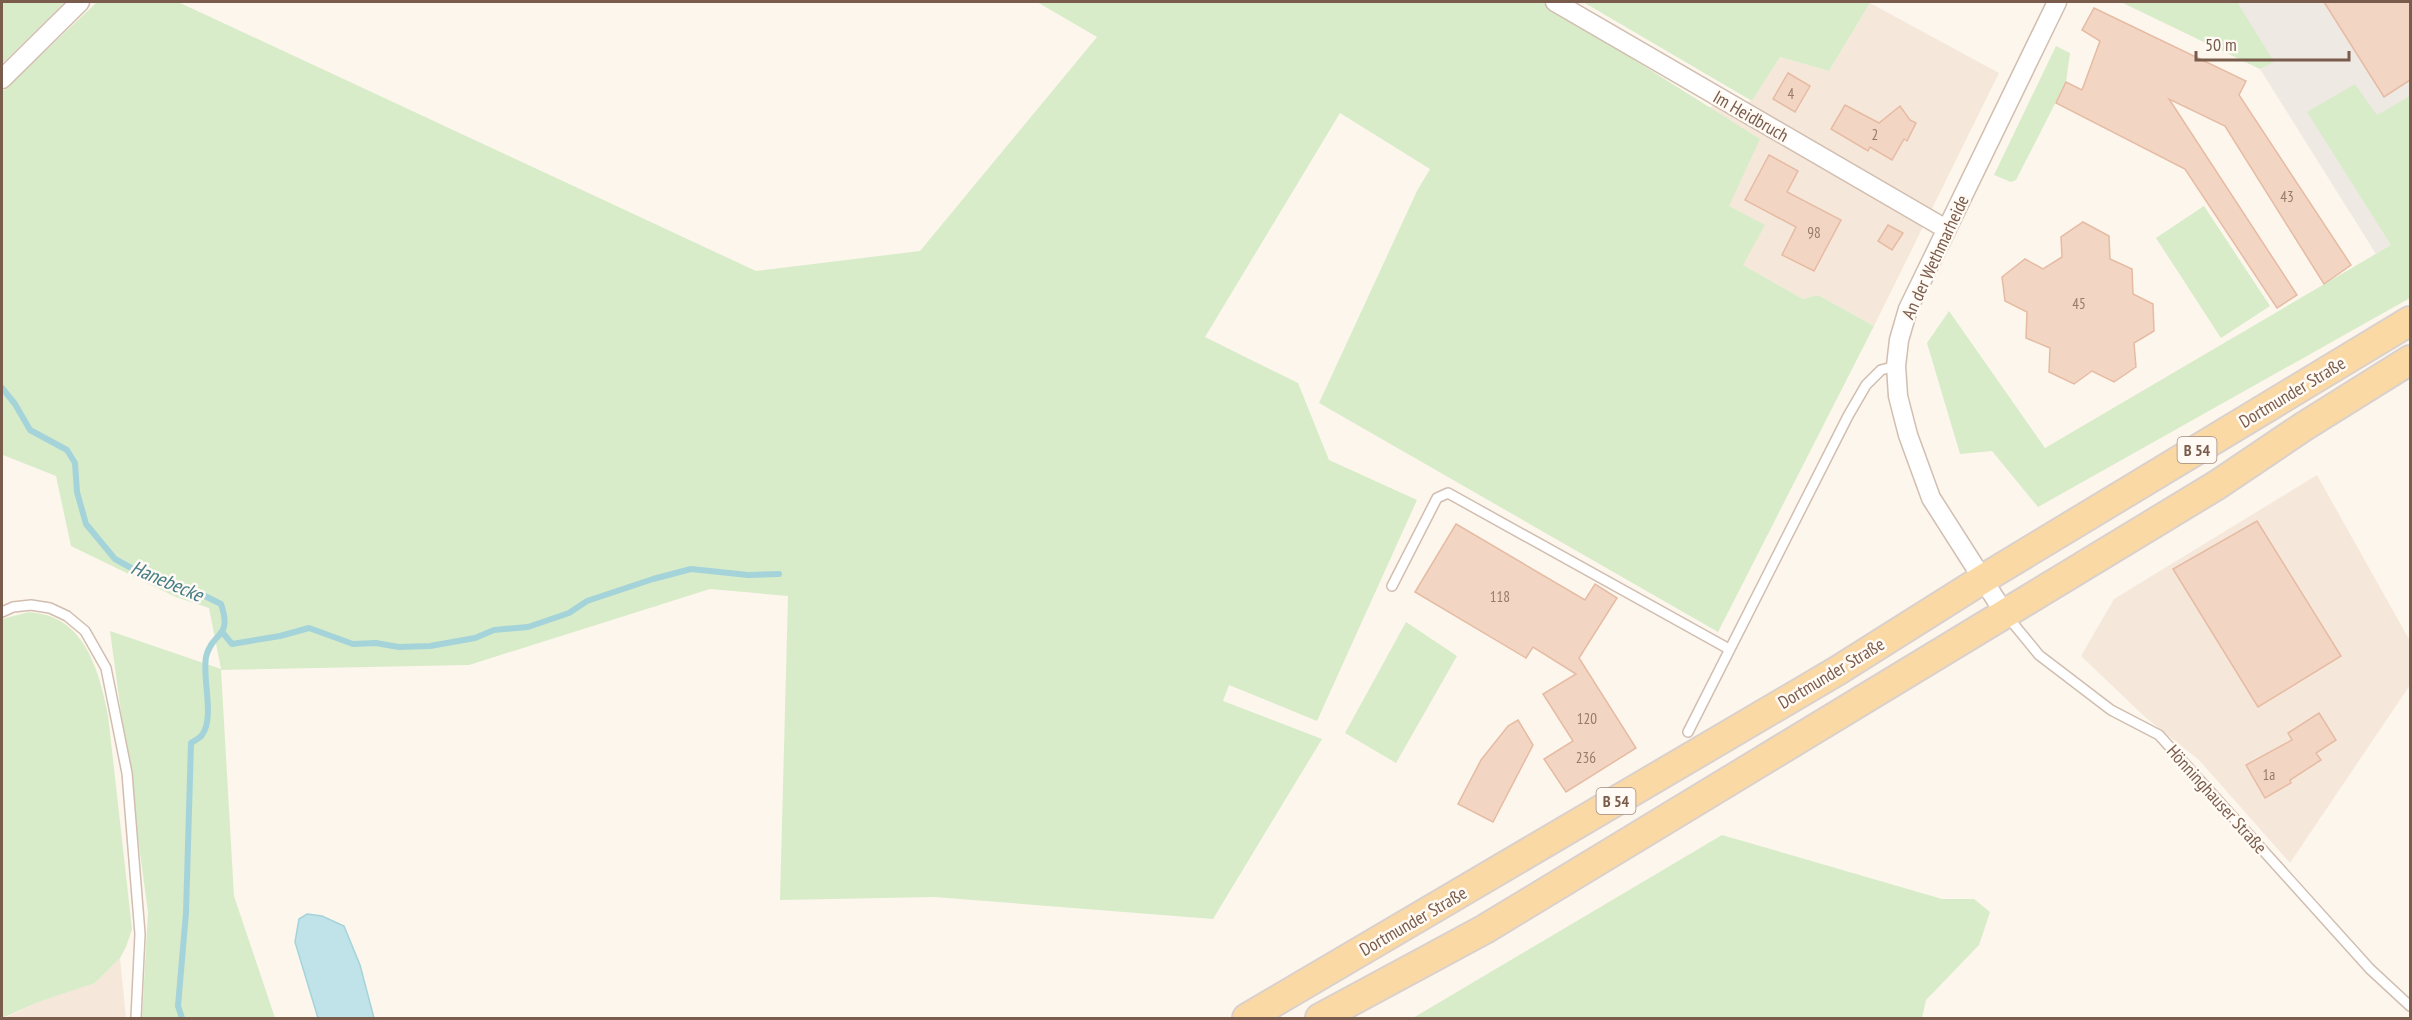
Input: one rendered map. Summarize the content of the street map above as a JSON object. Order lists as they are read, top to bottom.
{
  "streets": {
    "main road": ["Dortmunder Straße", "B 54"],
    "street": ["Im Heidbruch", "An der Wethmarheide"],
    "lane": ["Hönninghauser Straße"]
  },
  "crossings": [
    ["Im Heidbruch", "An der Wethmarheide"],
    ["An der Wethmarheide", "Dortmunder Straße"],
    ["An der Wethmarheide", "Hönninghauser Straße"],
    ["Dortmunder Straße", "Hönninghauser Straße"]
  ],
  "water": ["Hanebecke"],
  "house_numbers": [
    "4",
    "2",
    "43",
    "98",
    "45",
    "118",
    "120",
    "236",
    "1a"
  ],
  "scale_bar": "50 m"
}
